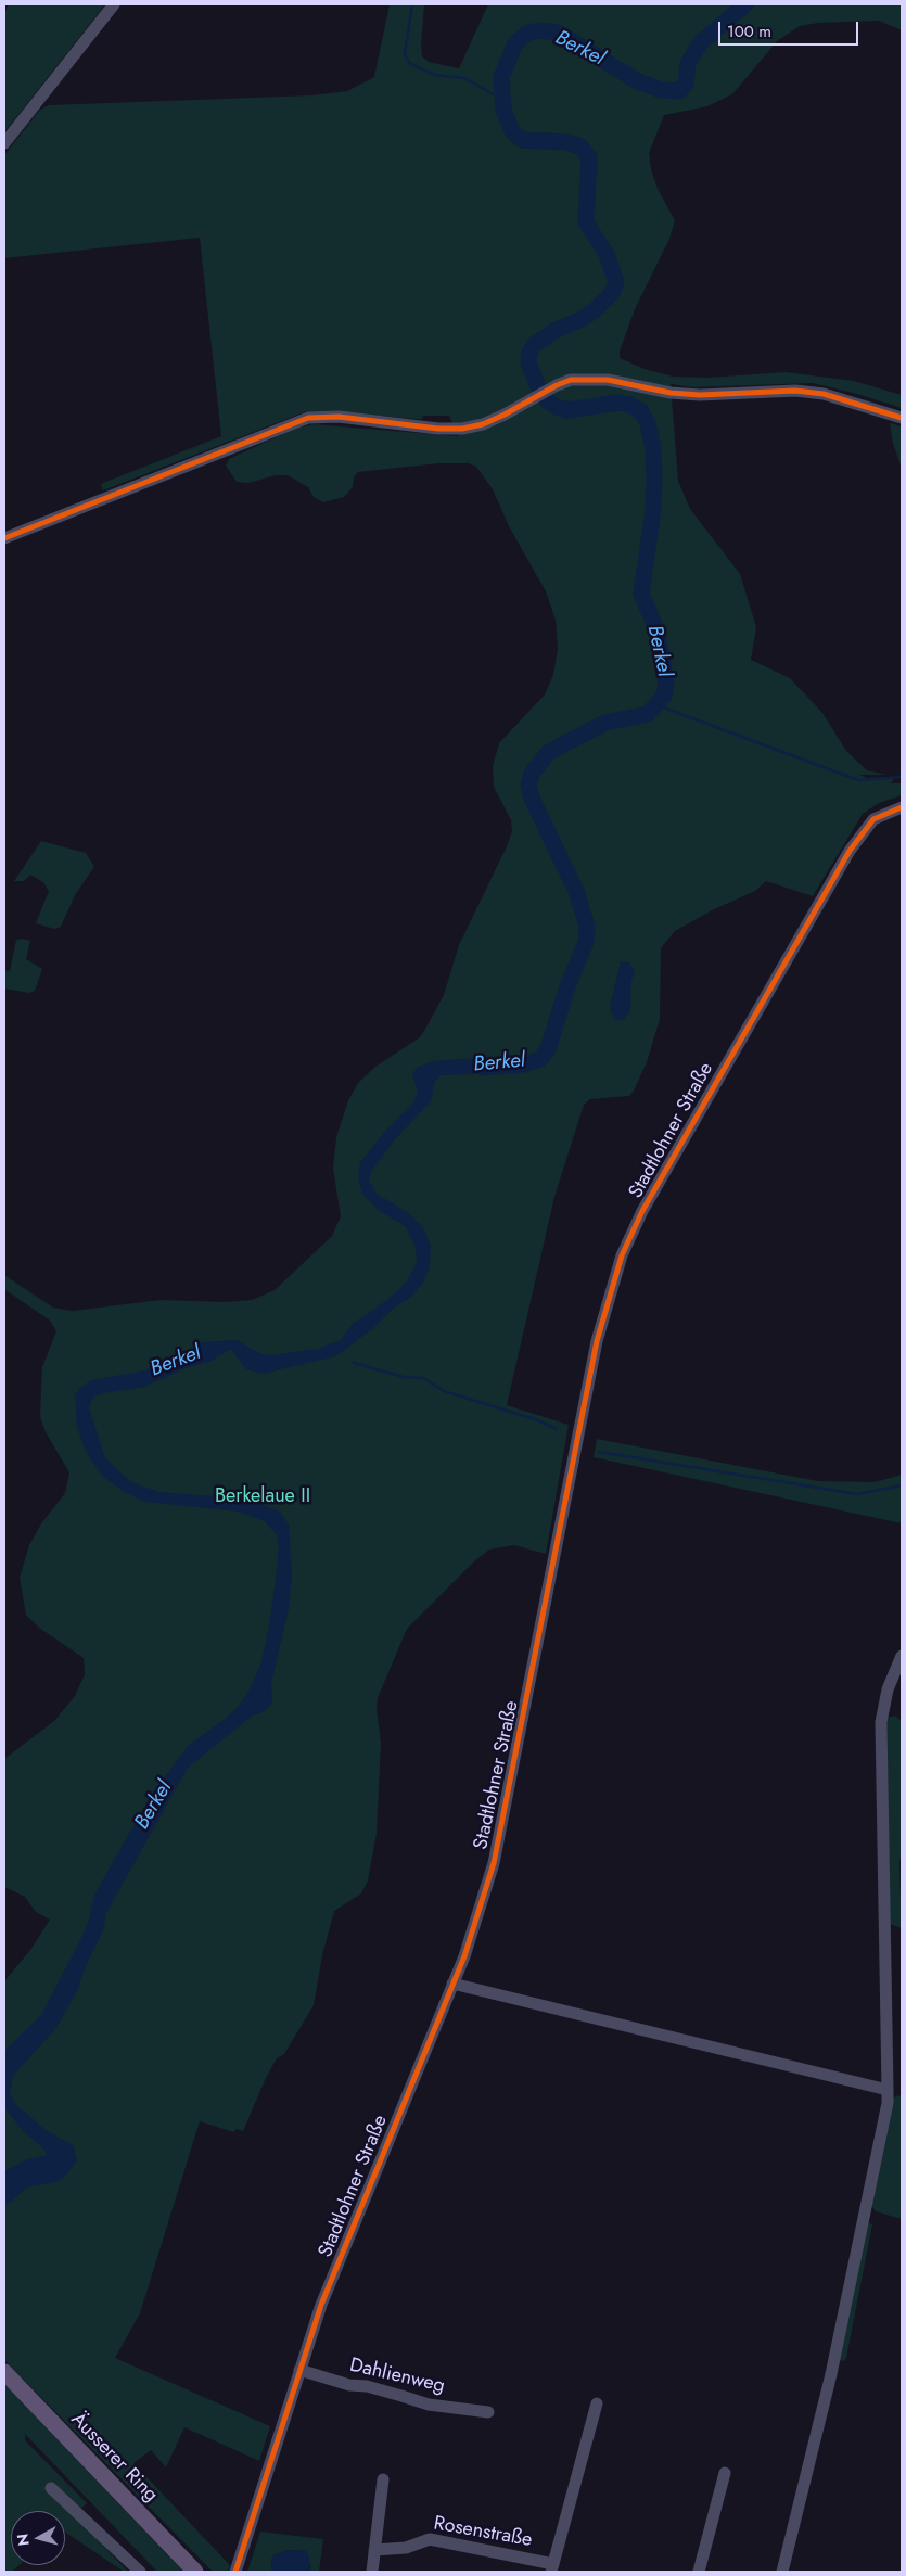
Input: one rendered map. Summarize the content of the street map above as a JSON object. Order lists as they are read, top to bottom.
{
  "streets": {
    "main road": ["Äusserer Ring"],
    "street": ["Stadtlohner Straße", "Dahlienweg", "Rosenstraße"]
  },
  "crossings": [
    ["Stadtlohner Straße", "Dahlienweg"]
  ],
  "water": ["Berkel"],
  "parks": ["Berkelaue II"],
  "scale_bar": "100 m",
  "north": "left"
}
